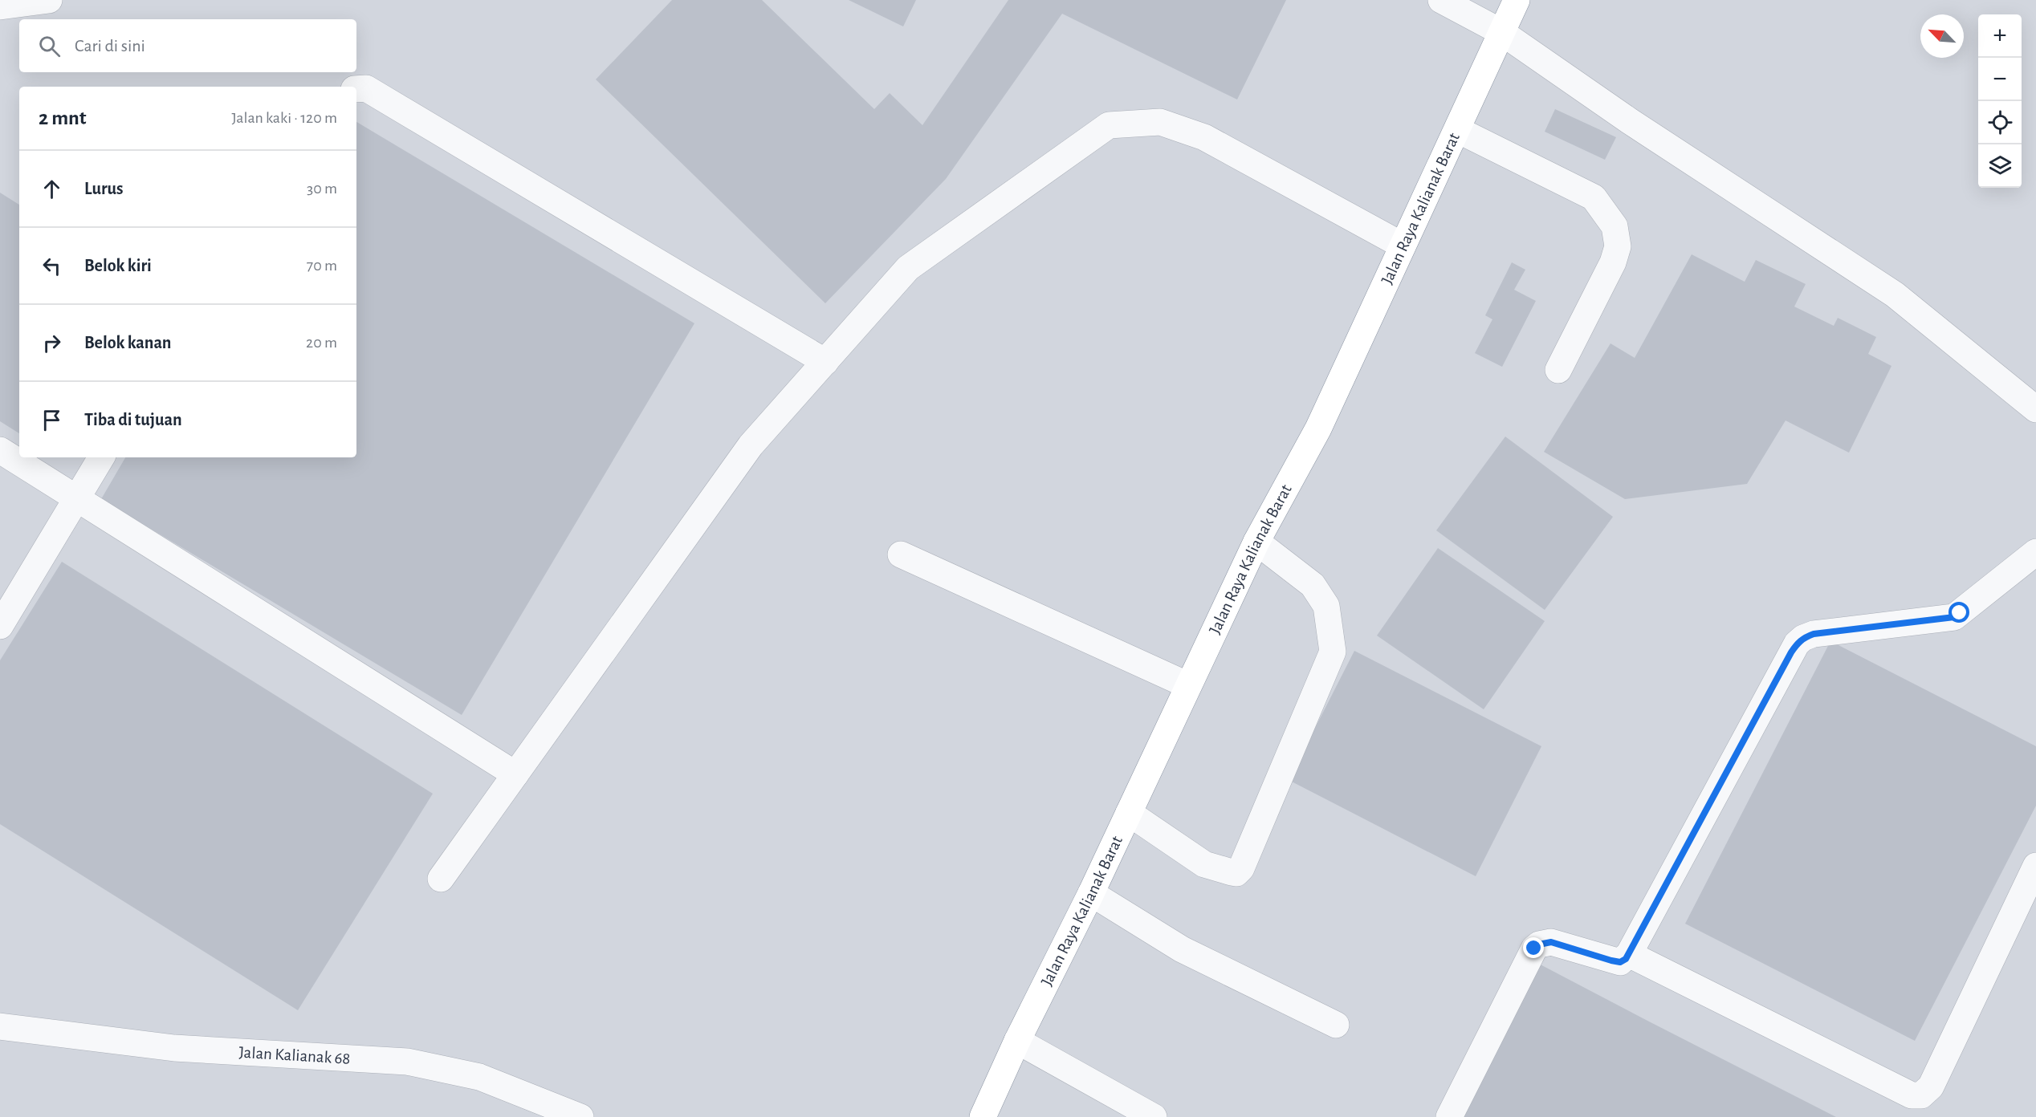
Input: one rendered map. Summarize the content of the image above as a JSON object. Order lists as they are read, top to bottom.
{
  "streets": {
    "highway": ["Jalan Raya Kalianak Barat"],
    "lane": ["Jalan Kalianak 68"]
  },
  "north": "top left",
  "page": {
    "map_buttons": ["+", "−"],
    "search": "Cari di sini",
    "heading": ["2 mnt", "Jalan kaki · 120 m"],
    "list": [
      ["Lurus", "30 m"],
      ["Belok kiri", "70 m"],
      ["Belok kanan", "20 m"],
      "Tiba di tujuan"
    ]
  }
}
